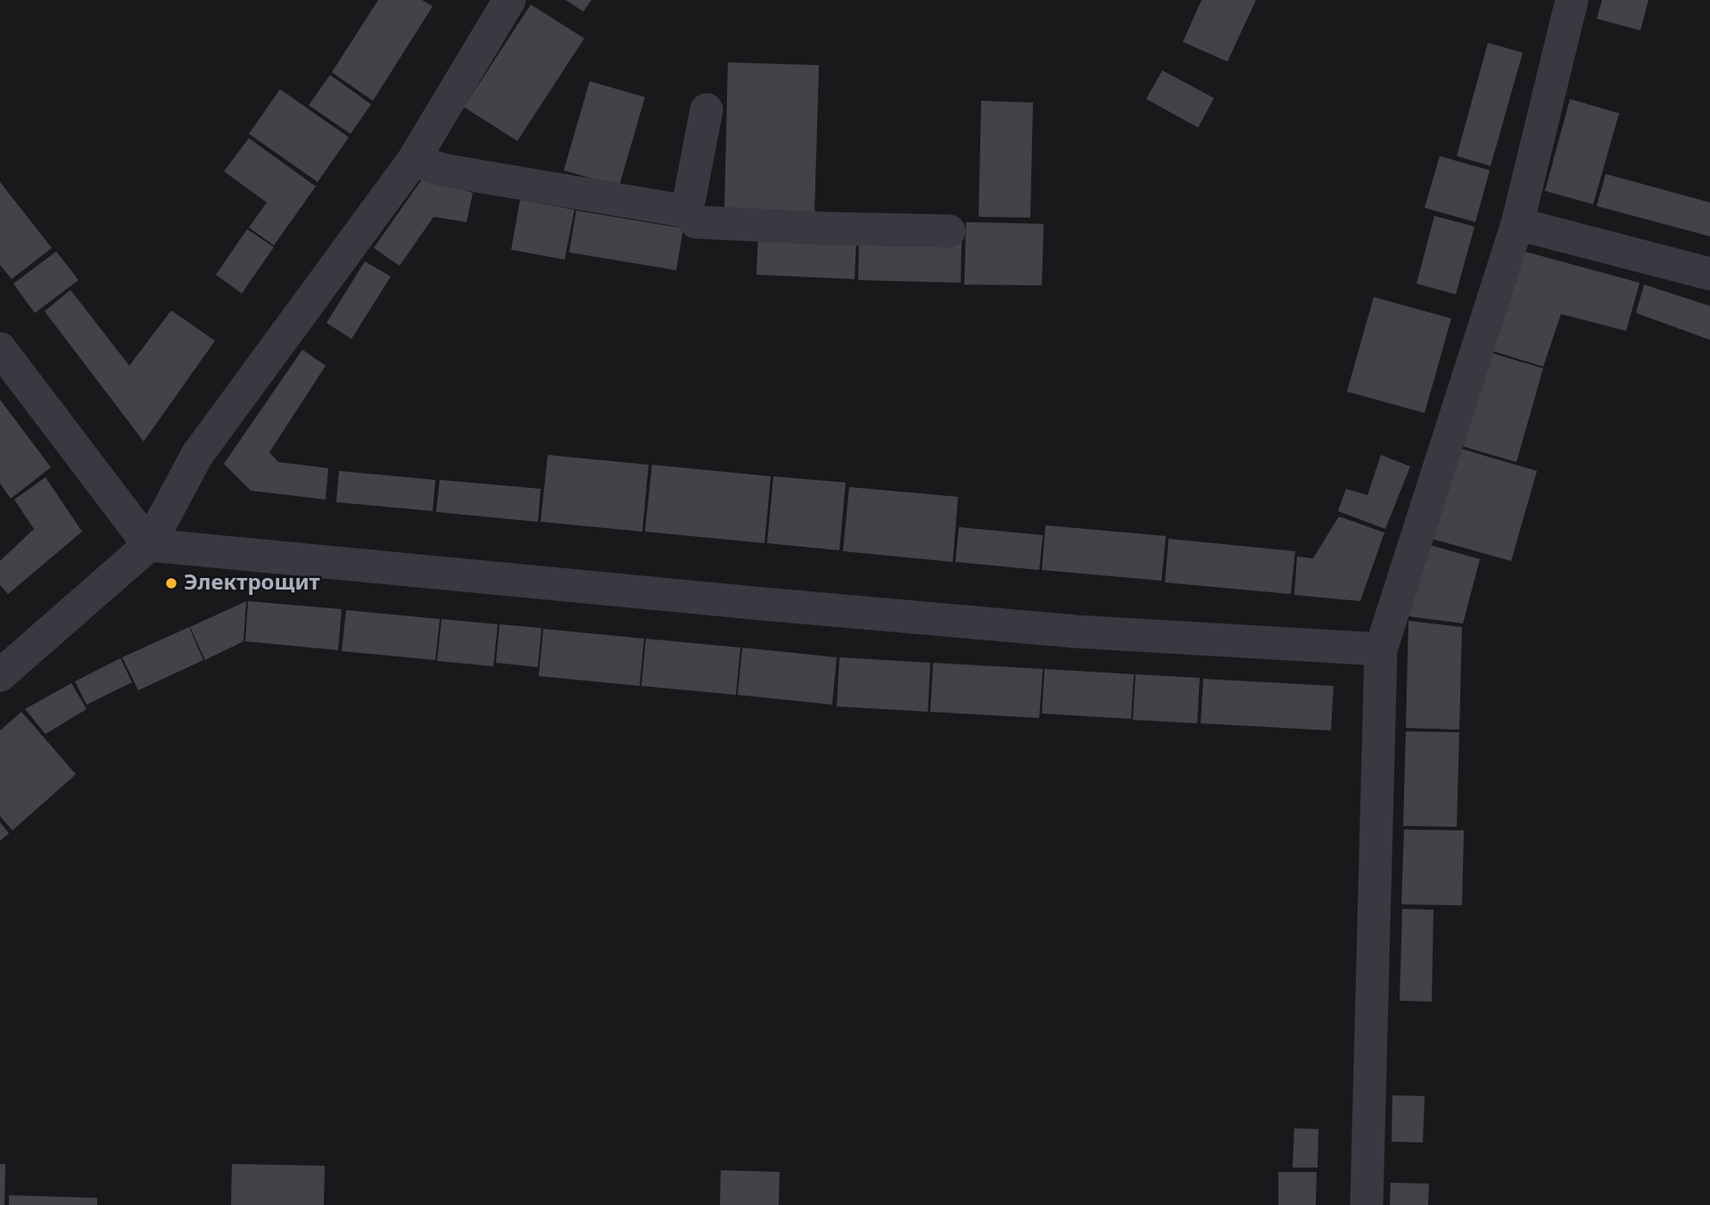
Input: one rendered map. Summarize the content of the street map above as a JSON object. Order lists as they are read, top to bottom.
{
  "places": ["Электрощит"]
}
